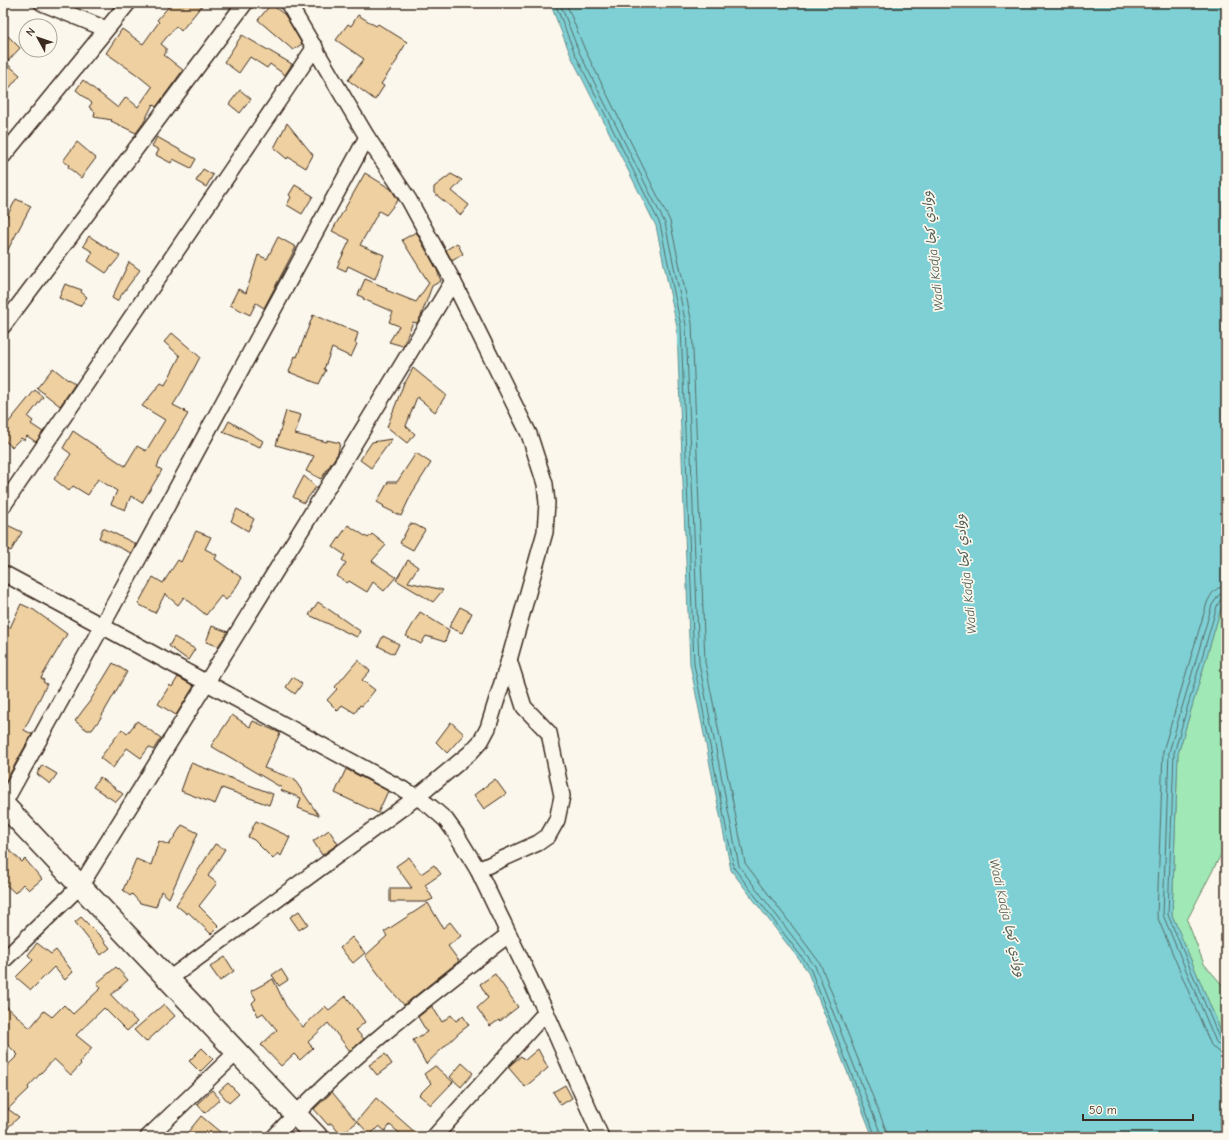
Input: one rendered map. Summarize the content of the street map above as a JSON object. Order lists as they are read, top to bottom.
{
  "water": ["Wadi Kadja ووادي كجا"],
  "scale_bar": "50 m",
  "north": "top left"
}
